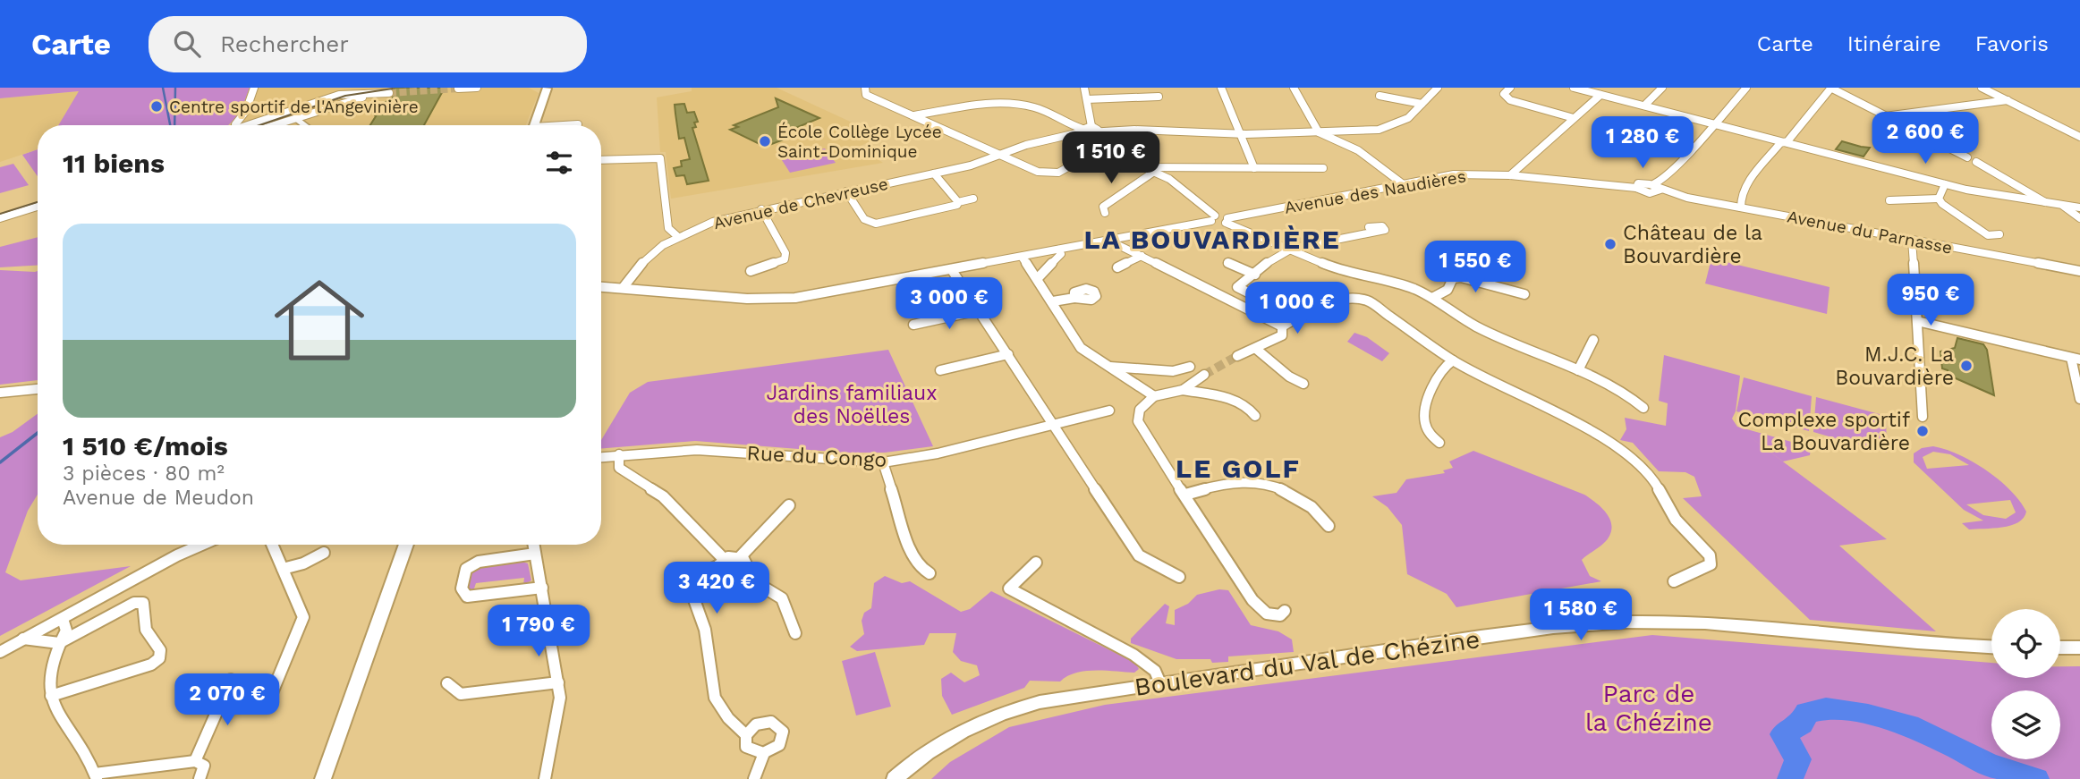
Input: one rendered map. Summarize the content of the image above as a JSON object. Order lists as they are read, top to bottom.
{
  "streets": {
    "street": [
      "Avenue des Naudières",
      "Avenue de Chevreuse",
      "Avenue du Parnasse",
      "Rue du Congo",
      "Boulevard du Val de Chézine"
    ]
  },
  "crossings": [
    ["Avenue des Naudières", "Avenue du Parnasse"]
  ],
  "districts": ["LA BOUVARDIÈRE", "LE GOLF"],
  "parks": ["Jardins familiaux des Noëlles", "Parc de la Chézine"],
  "places": [
    "Centre sportif de l'Angevinière",
    "École Collège Lycée Saint-Dominique",
    "Château de la Bouvardière",
    "M.J.C. La Bouvardière",
    "Complexe sportif La Bouvardière"
  ],
  "page": {
    "header": "Carte",
    "search": "Rechercher",
    "nav": ["Carte", "Itinéraire", "Favoris"],
    "price": [
      "2 600 €",
      "1 280 €",
      "1 510 €",
      "1 550 €",
      "950 €",
      "3 000 €",
      "1 000 €",
      "3 420 €",
      "1 580 €",
      "1 790 €",
      "2 070 €"
    ],
    "heading": "11 biens",
    "list": [
      {
        "name": "1 510 €/mois",
        "note": "3 pièces · 80 m² · Avenue de Meudon"
      }
    ]
  }
}
